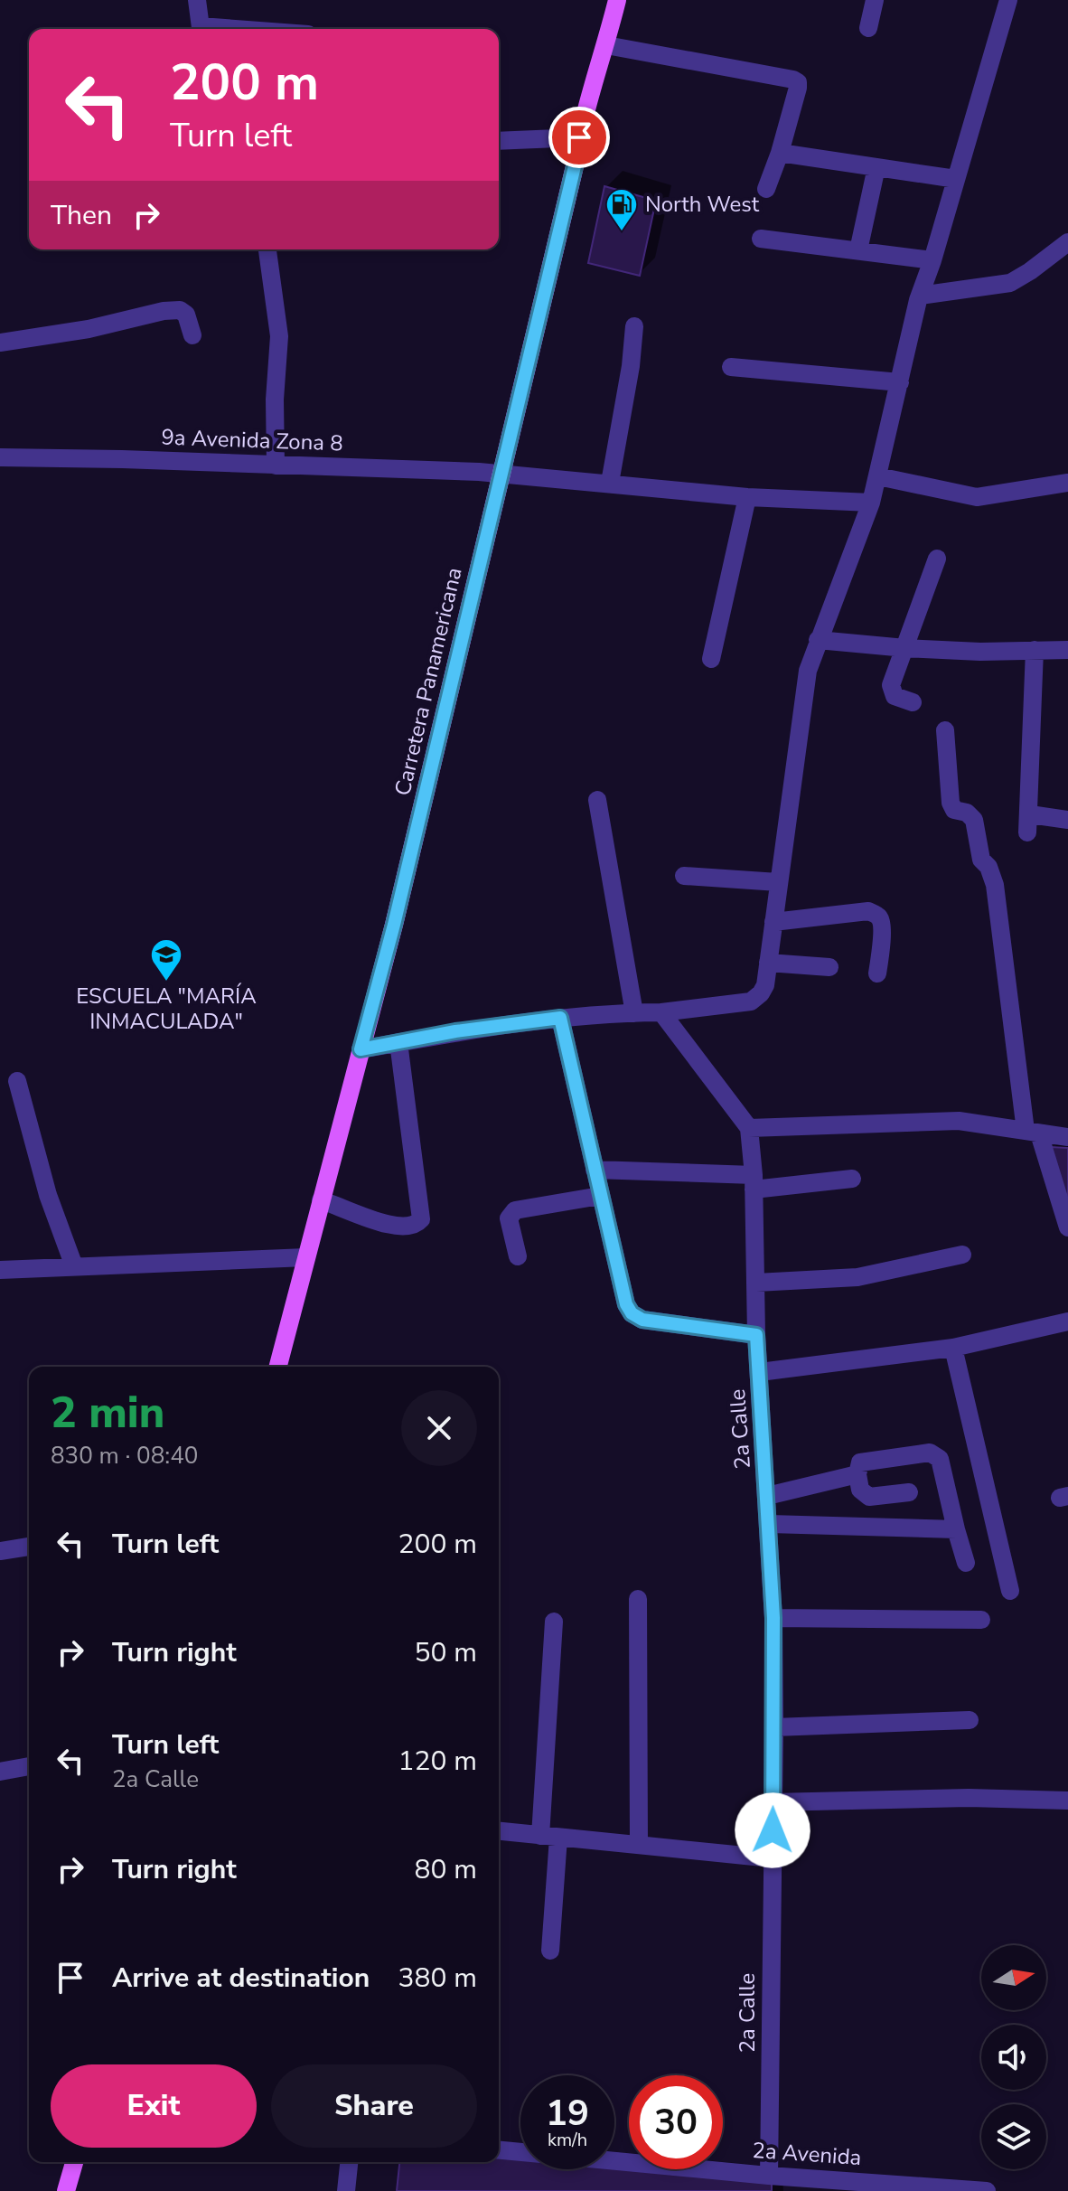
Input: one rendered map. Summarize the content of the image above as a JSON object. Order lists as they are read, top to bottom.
{
  "streets": {
    "main road": ["Carretera Panamericana"],
    "street": ["9a Avenida Zona 8", "2a Calle", "2a Avenida"]
  },
  "crossings": [
    ["9a Avenida Zona 8", "Carretera Panamericana"],
    ["2a Calle", "2a Avenida"]
  ],
  "places": {
    "fuel station": ["North West"],
    "school or university": ["ESCUELA \"MARÍA INMACULADA\""]
  },
  "north": "right",
  "page": {
    "turn": ["200 m", "Turn left"],
    "then": "Then",
    "heading": ["2 min", "830 m · 08:40"],
    "list": [
      {
        "name": "Turn left",
        "value": "200 m"
      },
      {
        "name": "Turn right",
        "value": "50 m"
      },
      {
        "name": "Turn left",
        "note": "2a Calle",
        "value": "120 m"
      },
      {
        "name": "Turn right",
        "value": "80 m"
      },
      {
        "name": "Arrive at destination",
        "value": "380 m"
      }
    ],
    "buttons": ["Exit", "Share"],
    "speed": "19 km/h",
    "limit": "30"
  }
}
